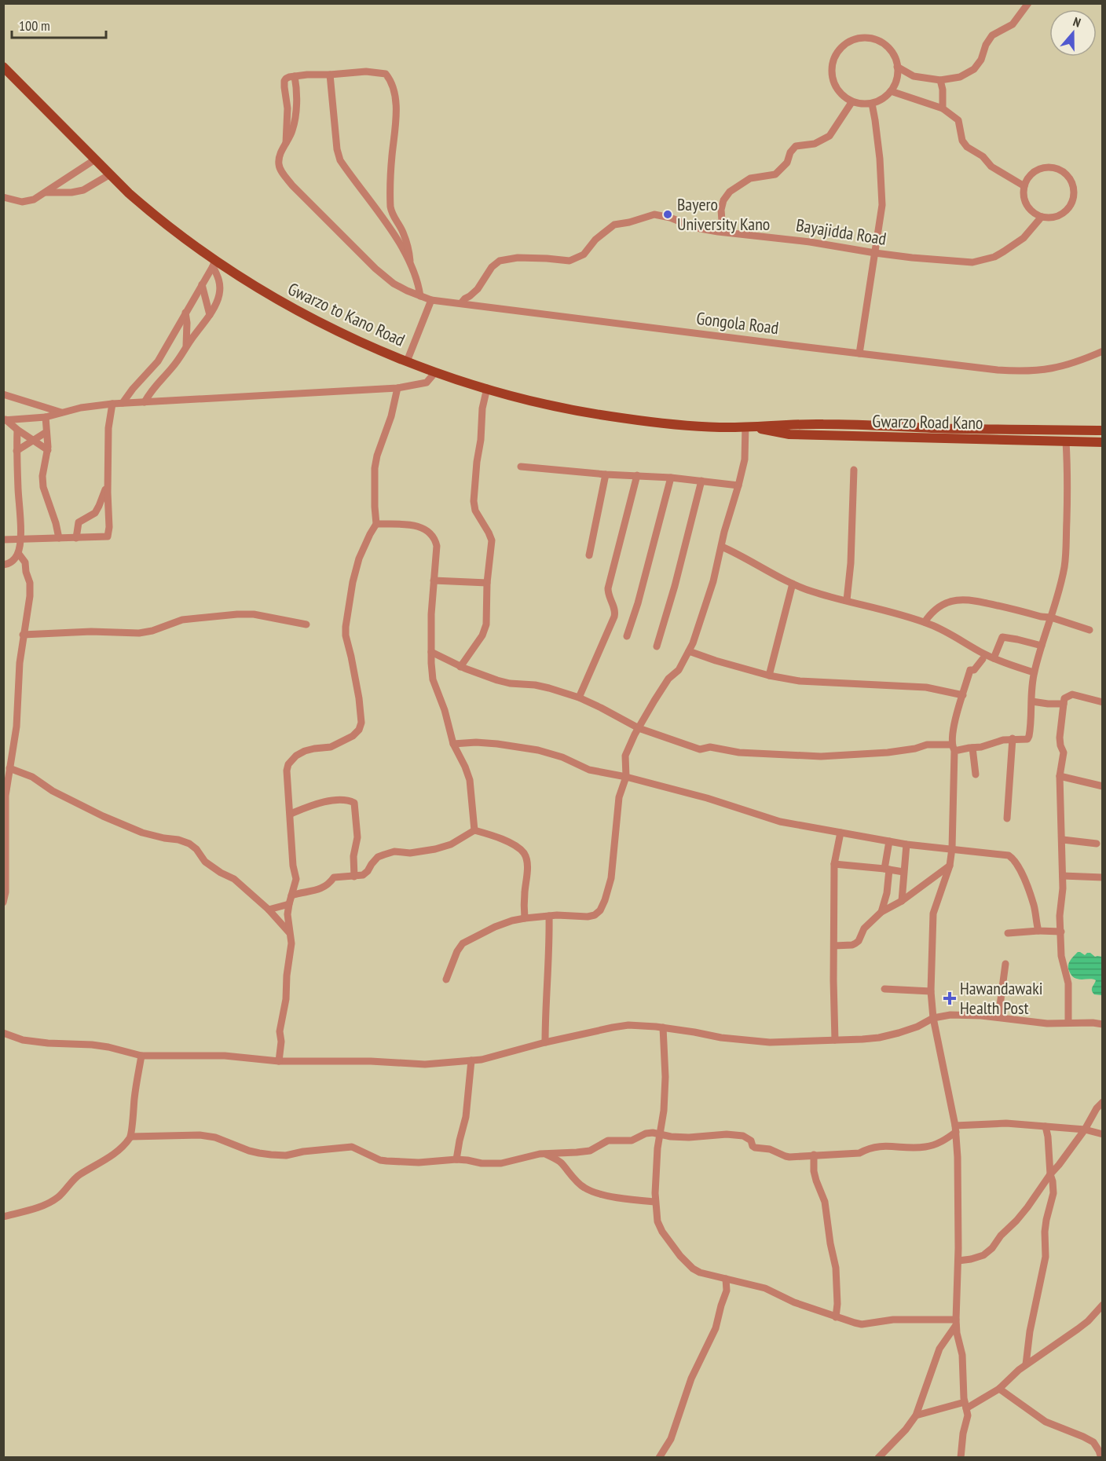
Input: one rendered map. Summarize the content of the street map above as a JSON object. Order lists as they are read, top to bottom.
{
  "streets": {
    "main road": ["Gwarzo to Kano Road", "Gwarzo Road Kano"],
    "street": ["Bayajidda Road", "Gongola Road"]
  },
  "crossings": [
    ["Bayajidda Road", "Gongola Road"],
    ["Gwarzo to Kano Road", "Gwarzo Road Kano"]
  ],
  "places": {
    "other": ["Bayero University Kano"],
    "health": ["Hawandawaki Health Post"]
  },
  "scale_bar": "100 m",
  "north": "top"
}
